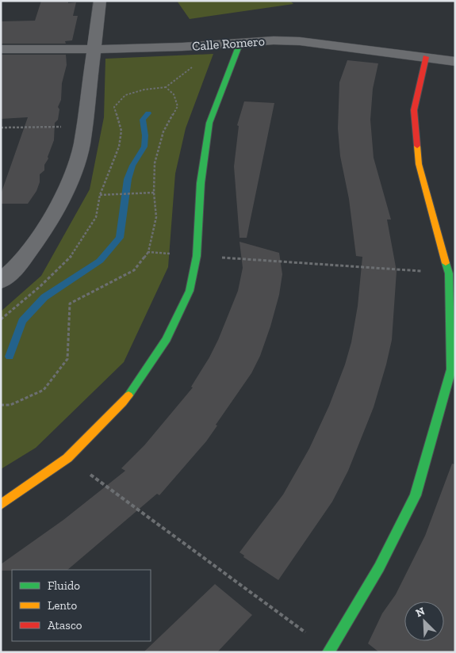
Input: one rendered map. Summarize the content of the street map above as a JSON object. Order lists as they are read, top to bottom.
{
  "streets": {
    "street": ["Calle Romero"]
  },
  "legend": ["Fluido", "Lento", "Atasco"],
  "north": "top left"
}
